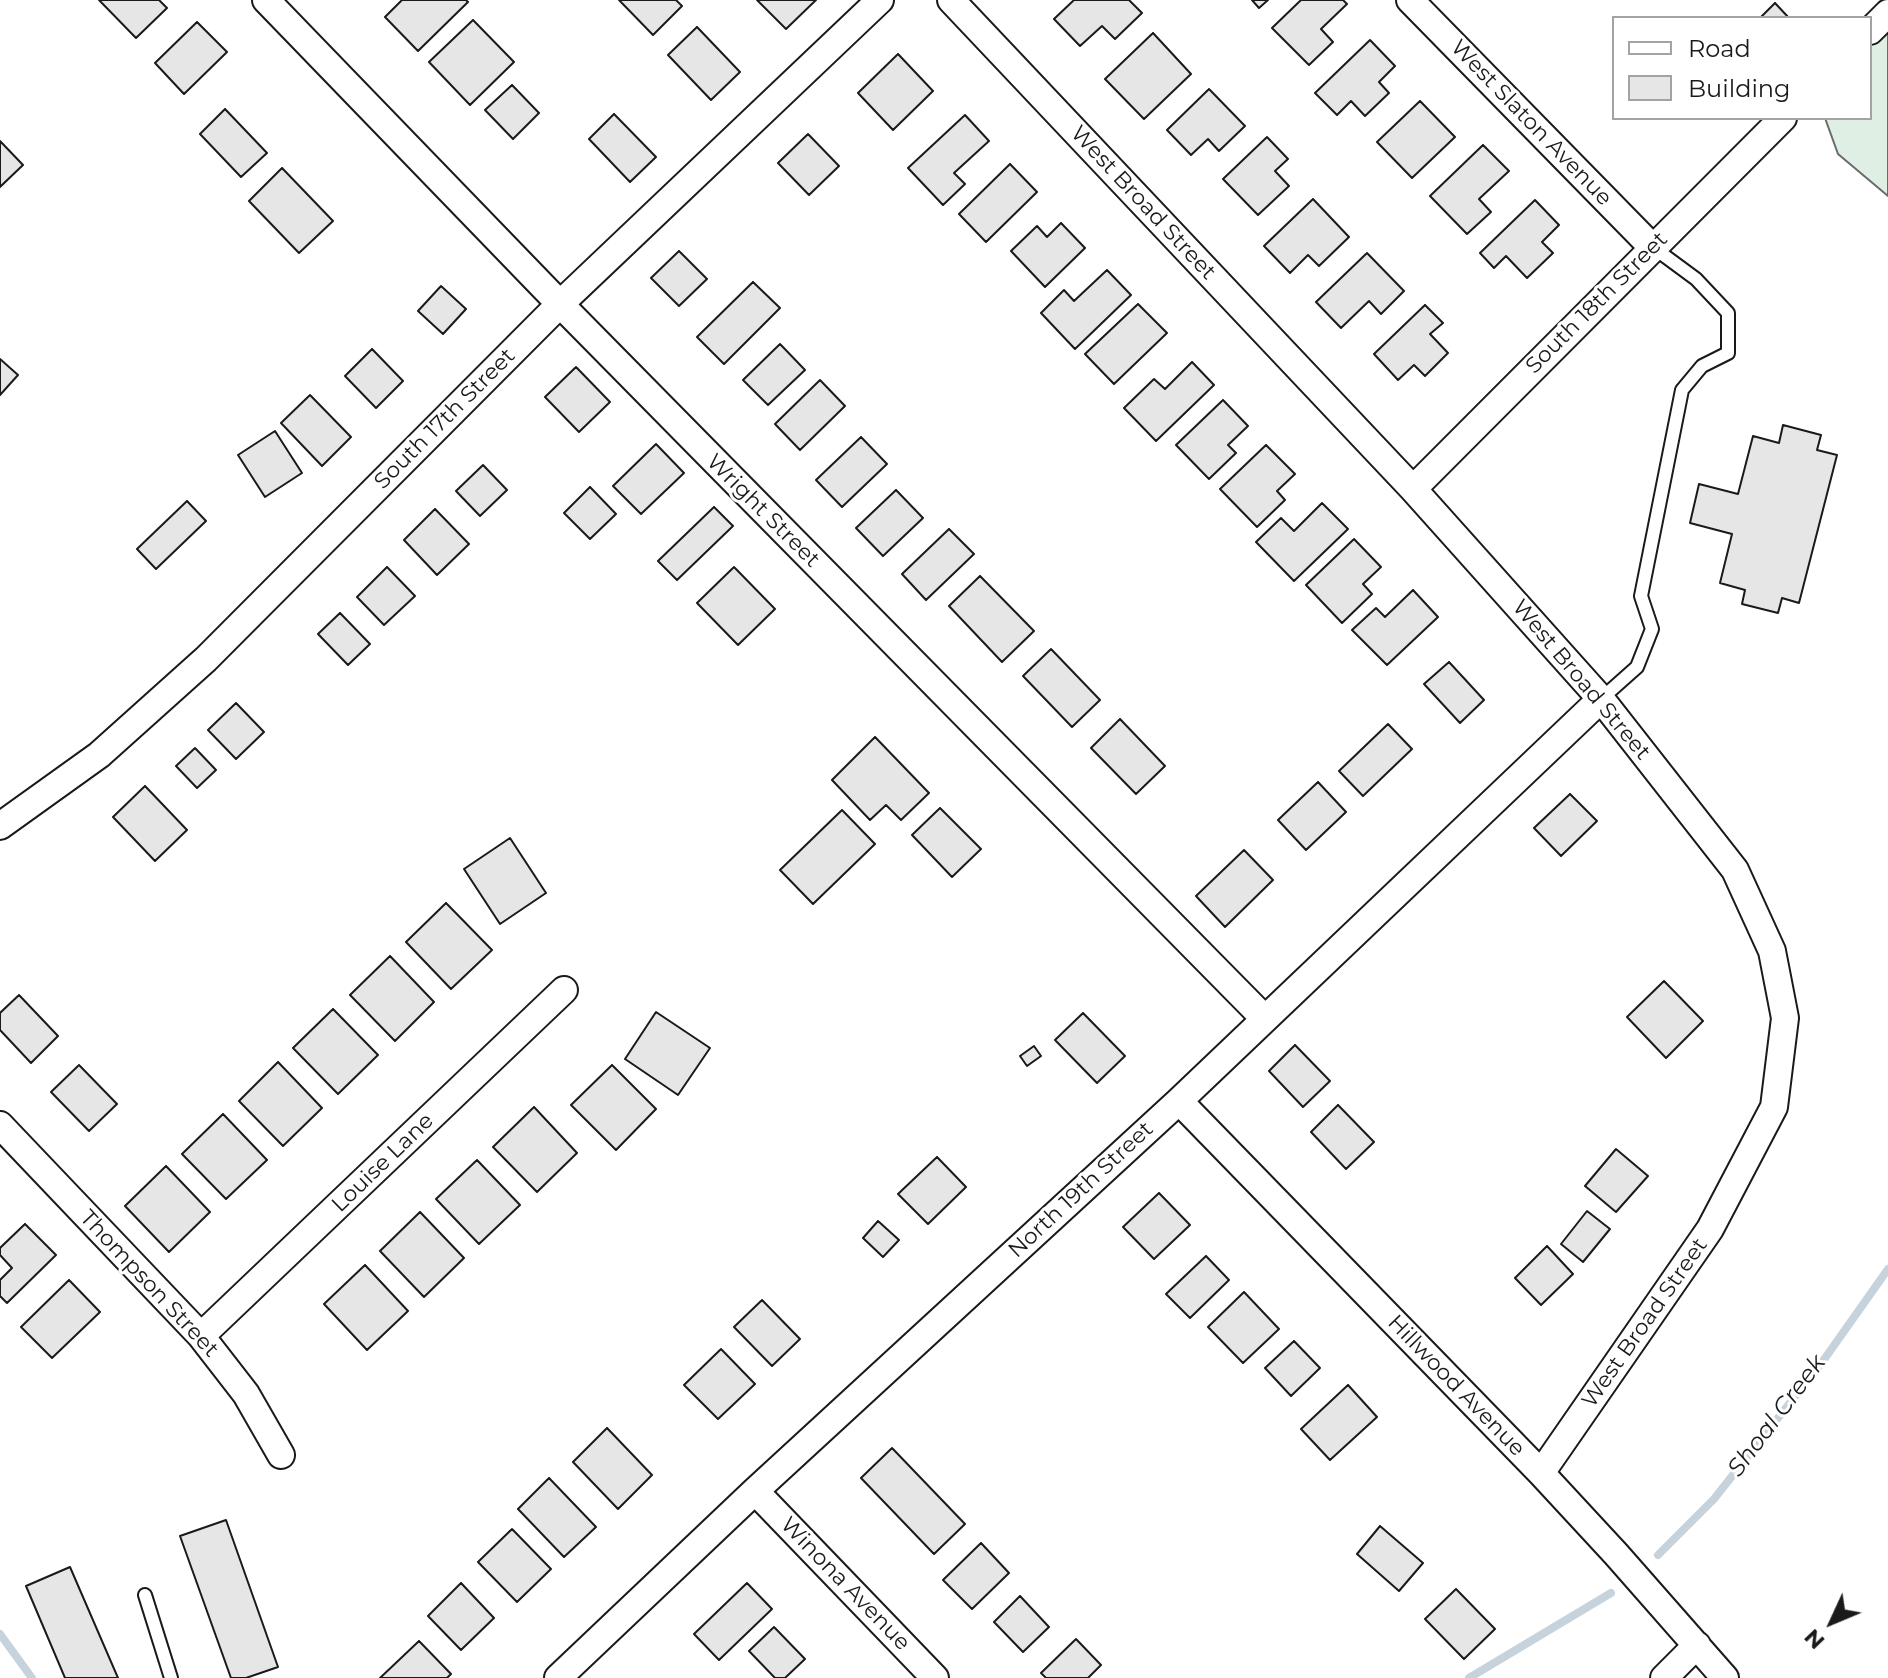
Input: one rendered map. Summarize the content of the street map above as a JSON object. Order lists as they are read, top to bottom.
{
  "streets": {
    "street": [
      "West Slaton Avenue",
      "West Broad Street",
      "South 18th Street",
      "South 17th Street",
      "Wright Street",
      "Louise Lane",
      "North 19th Street",
      "Thompson Street",
      "Hillwood Avenue",
      "Winona Avenue"
    ]
  },
  "crossings": [
    ["West Slaton Avenue", "South 18th Street"],
    ["West Broad Street", "South 18th Street"],
    ["West Broad Street", "North 19th Street"],
    ["West Broad Street", "Hillwood Avenue"],
    ["South 17th Street", "Wright Street"],
    ["Wright Street", "North 19th Street"],
    ["Louise Lane", "Thompson Street"],
    ["North 19th Street", "Hillwood Avenue"],
    ["North 19th Street", "Winona Avenue"]
  ],
  "water": ["Shoal Creek"],
  "legend": ["Road", "Building"],
  "north": "bottom left"
}
